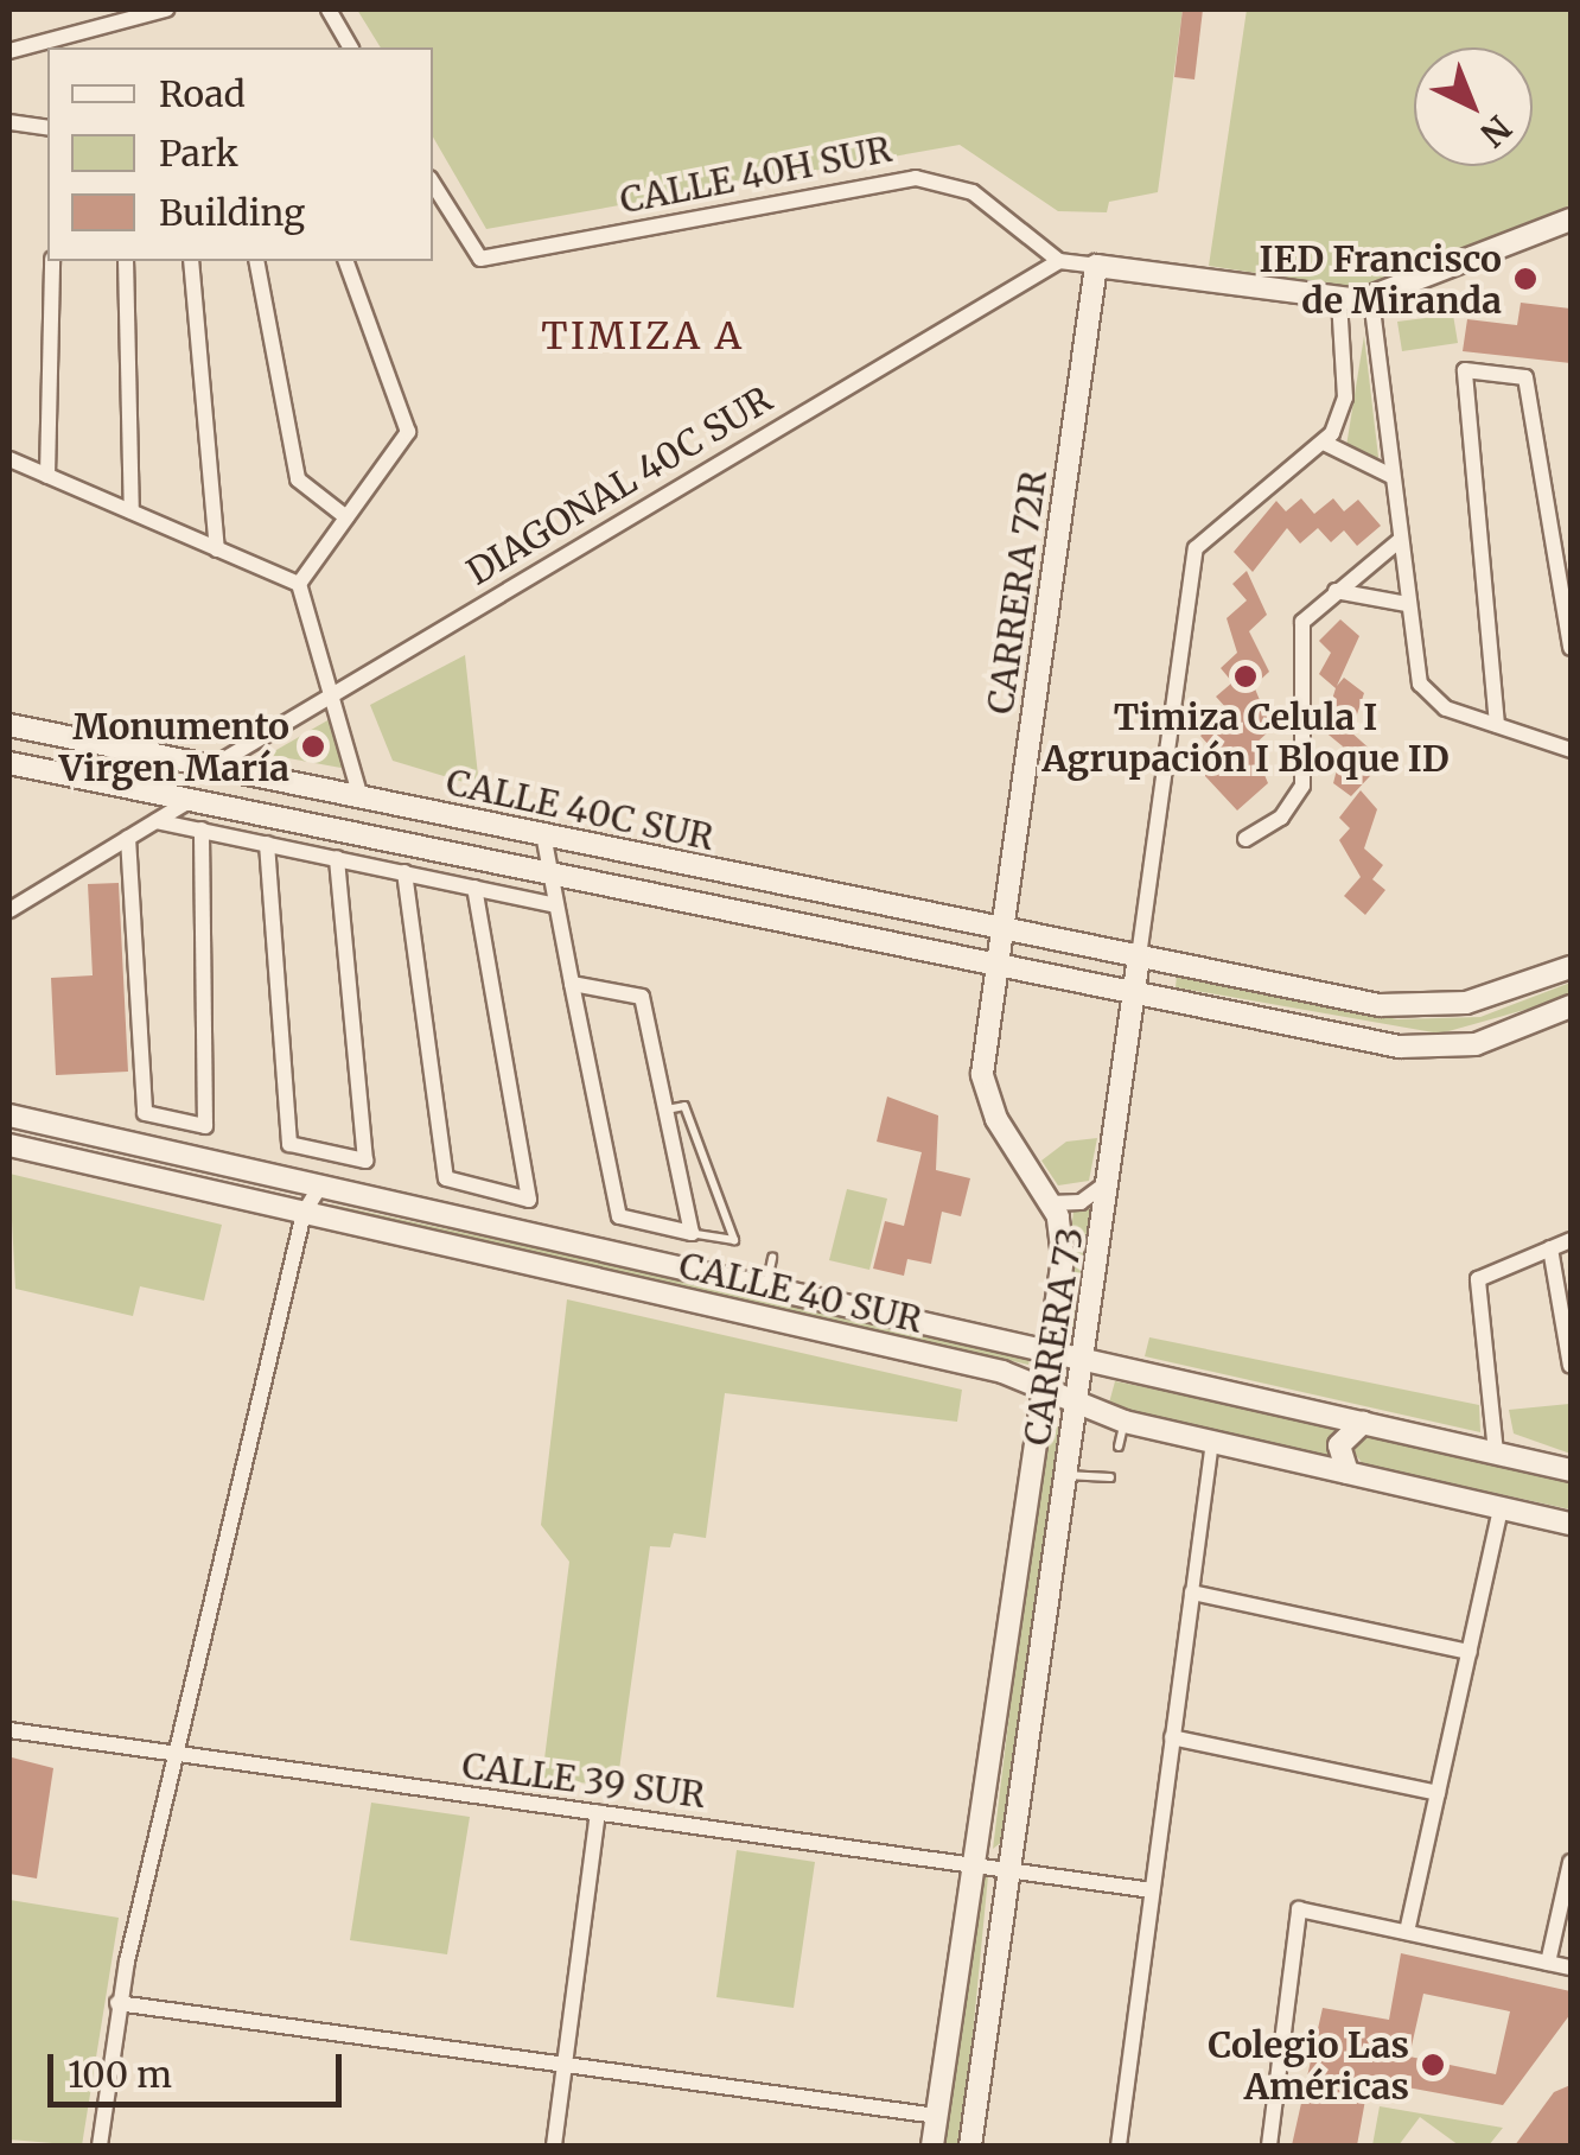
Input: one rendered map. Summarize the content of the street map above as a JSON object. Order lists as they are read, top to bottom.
{
  "streets": {
    "street": [
      "CALLE 40H SUR",
      "DIAGONAL 40C SUR",
      "CARRERA 72R",
      "CALLE 40C SUR",
      "CALLE 40 SUR",
      "CARRERA 73",
      "CALLE 39 SUR"
    ]
  },
  "crossings": [
    ["CALLE 40H SUR", "DIAGONAL 40C SUR"],
    ["DIAGONAL 40C SUR", "CALLE 40C SUR"],
    ["CARRERA 72R", "CALLE 40C SUR"],
    ["CARRERA 72R", "CARRERA 73"],
    ["CALLE 40C SUR", "CARRERA 73"],
    ["CALLE 40 SUR", "CARRERA 73"],
    ["CARRERA 73", "CALLE 39 SUR"]
  ],
  "districts": ["TIMIZA A"],
  "places": [
    "IED Francisco de Miranda",
    "Timiza Celula I Agrupación I Bloque ID",
    "Monumento Virgen María",
    "Colegio Las Américas"
  ],
  "legend": ["Road", "Park", "Building"],
  "scale_bar": "100 m",
  "north": "bottom right"
}
